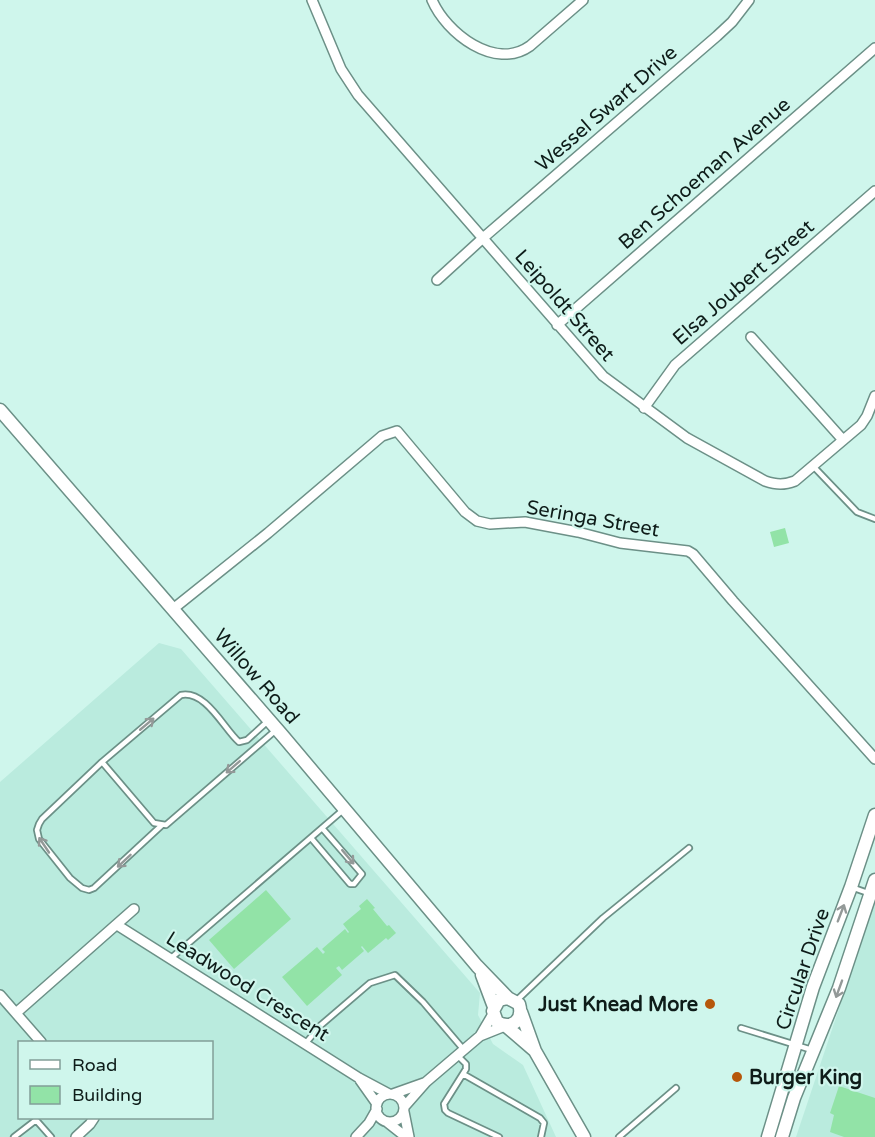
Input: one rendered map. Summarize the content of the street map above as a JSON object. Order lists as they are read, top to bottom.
{
  "streets": {
    "street": [
      "Wessel Swart Drive",
      "Ben Schoeman Avenue",
      "Elsa Joubert Street",
      "Leipoldt Street",
      "Seringa Street",
      "Willow Road",
      "Circular Drive",
      "Leadwood Crescent"
    ]
  },
  "crossings": [
    ["Wessel Swart Drive", "Leipoldt Street"],
    ["Ben Schoeman Avenue", "Leipoldt Street"],
    ["Elsa Joubert Street", "Leipoldt Street"],
    ["Seringa Street", "Willow Road"]
  ],
  "places": ["Just Knead More", "Burger King"],
  "legend": ["Road", "Building"]
}
